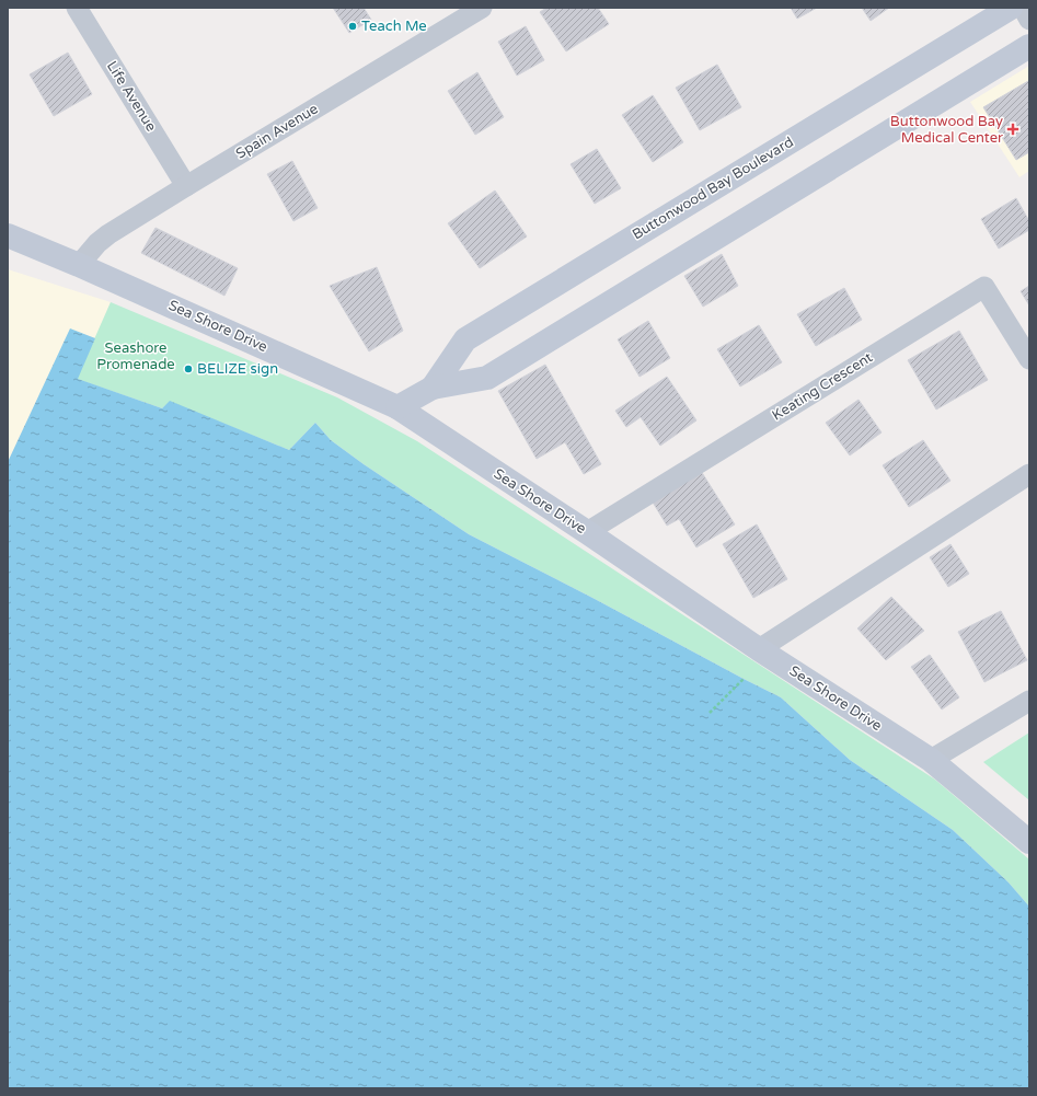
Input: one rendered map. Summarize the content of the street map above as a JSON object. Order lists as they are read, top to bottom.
{
  "streets": {
    "street": [
      "Life Avenue",
      "Spain Avenue",
      "Buttonwood Bay Boulevard",
      "Sea Shore Drive",
      "Keating Crescent"
    ]
  },
  "crossings": [
    ["Life Avenue", "Spain Avenue"],
    ["Spain Avenue", "Sea Shore Drive"],
    ["Buttonwood Bay Boulevard", "Sea Shore Drive"],
    ["Sea Shore Drive", "Keating Crescent"]
  ],
  "parks": ["Seashore Promenade"],
  "places": {
    "other": ["Teach Me", "BELIZE sign"],
    "health": ["Buttonwood Bay Medical Center"]
  }
}
